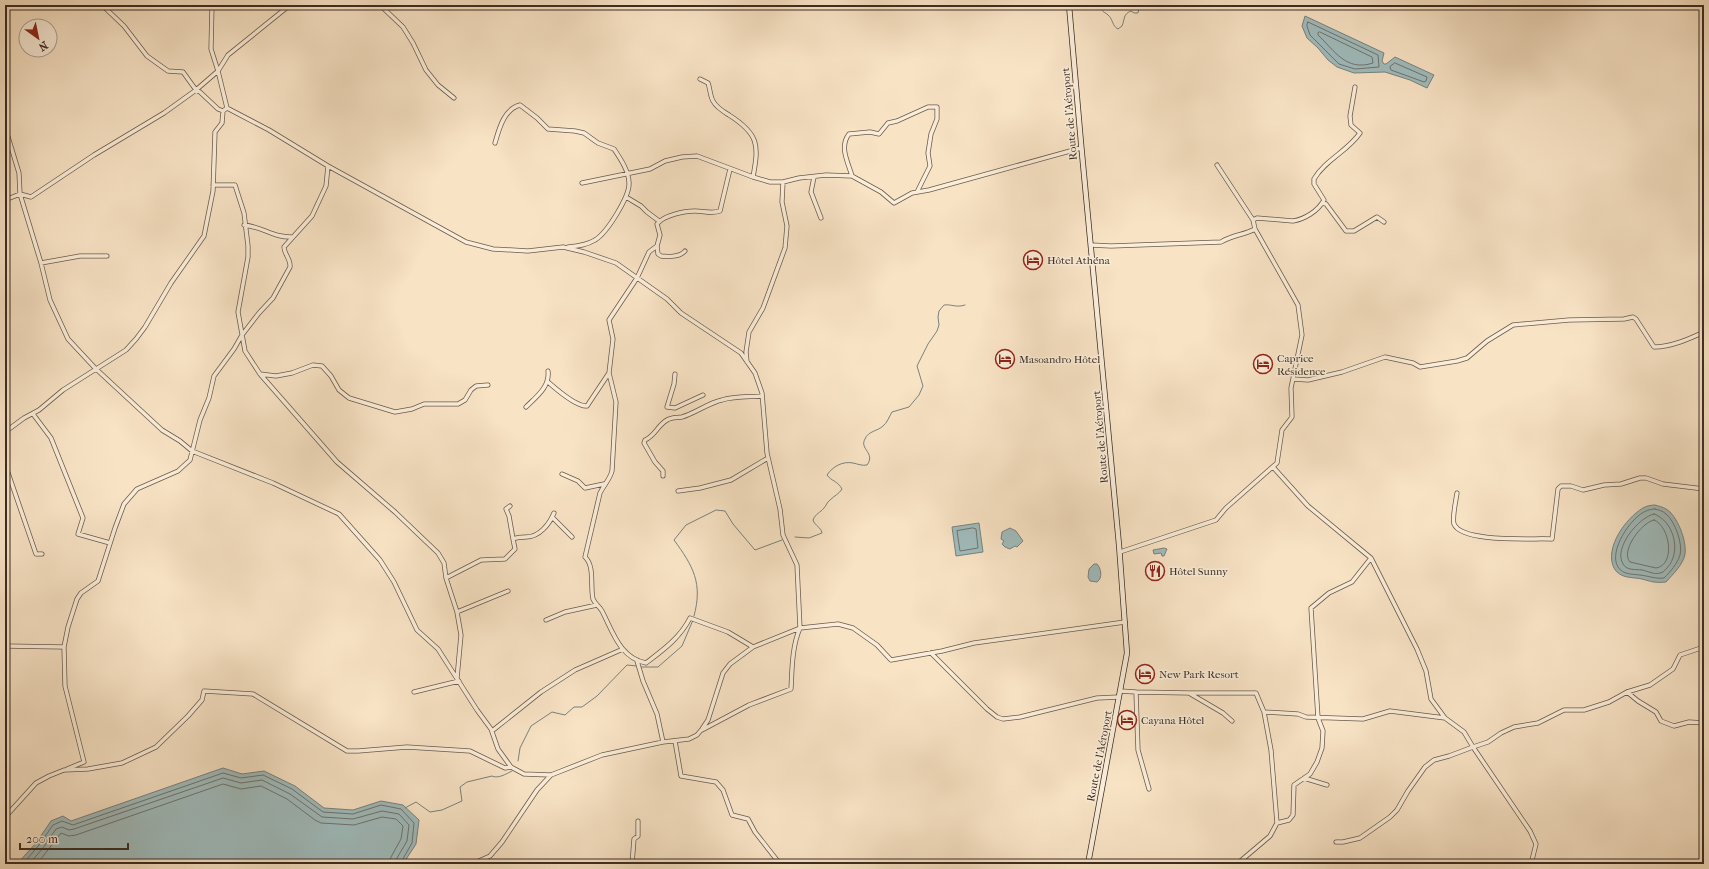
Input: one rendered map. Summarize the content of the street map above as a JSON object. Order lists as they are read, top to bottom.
{
  "streets": {
    "main road": ["Route de l'Aéroport"]
  },
  "places": {
    "hotel": [
      "Hôtel Athéna",
      "Masoandro Hôtel",
      "Caprice Résidence",
      "New Park Resort",
      "Cayana Hôtel"
    ],
    "restaurant": ["Hôtel Sunny"]
  },
  "scale_bar": "200 m",
  "north": "bottom right"
}
